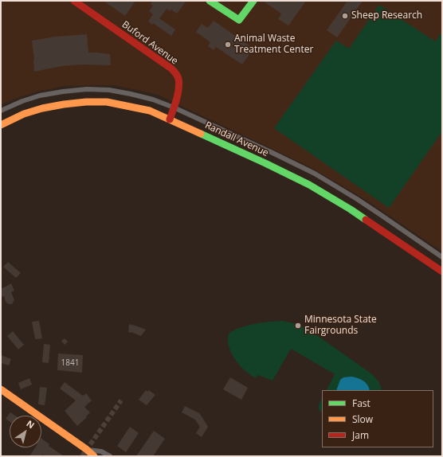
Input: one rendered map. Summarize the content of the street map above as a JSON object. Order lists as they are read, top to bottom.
{
  "streets": {
    "street": ["Buford Avenue", "Randall Avenue"]
  },
  "crossings": [
    ["Buford Avenue", "Randall Avenue"]
  ],
  "places": ["Sheep Research", "Animal Waste Treatment Center", "Minnesota State Fairgrounds"],
  "house_numbers": ["1841"],
  "legend": ["Fast", "Slow", "Jam"],
  "north": "top right"
}
